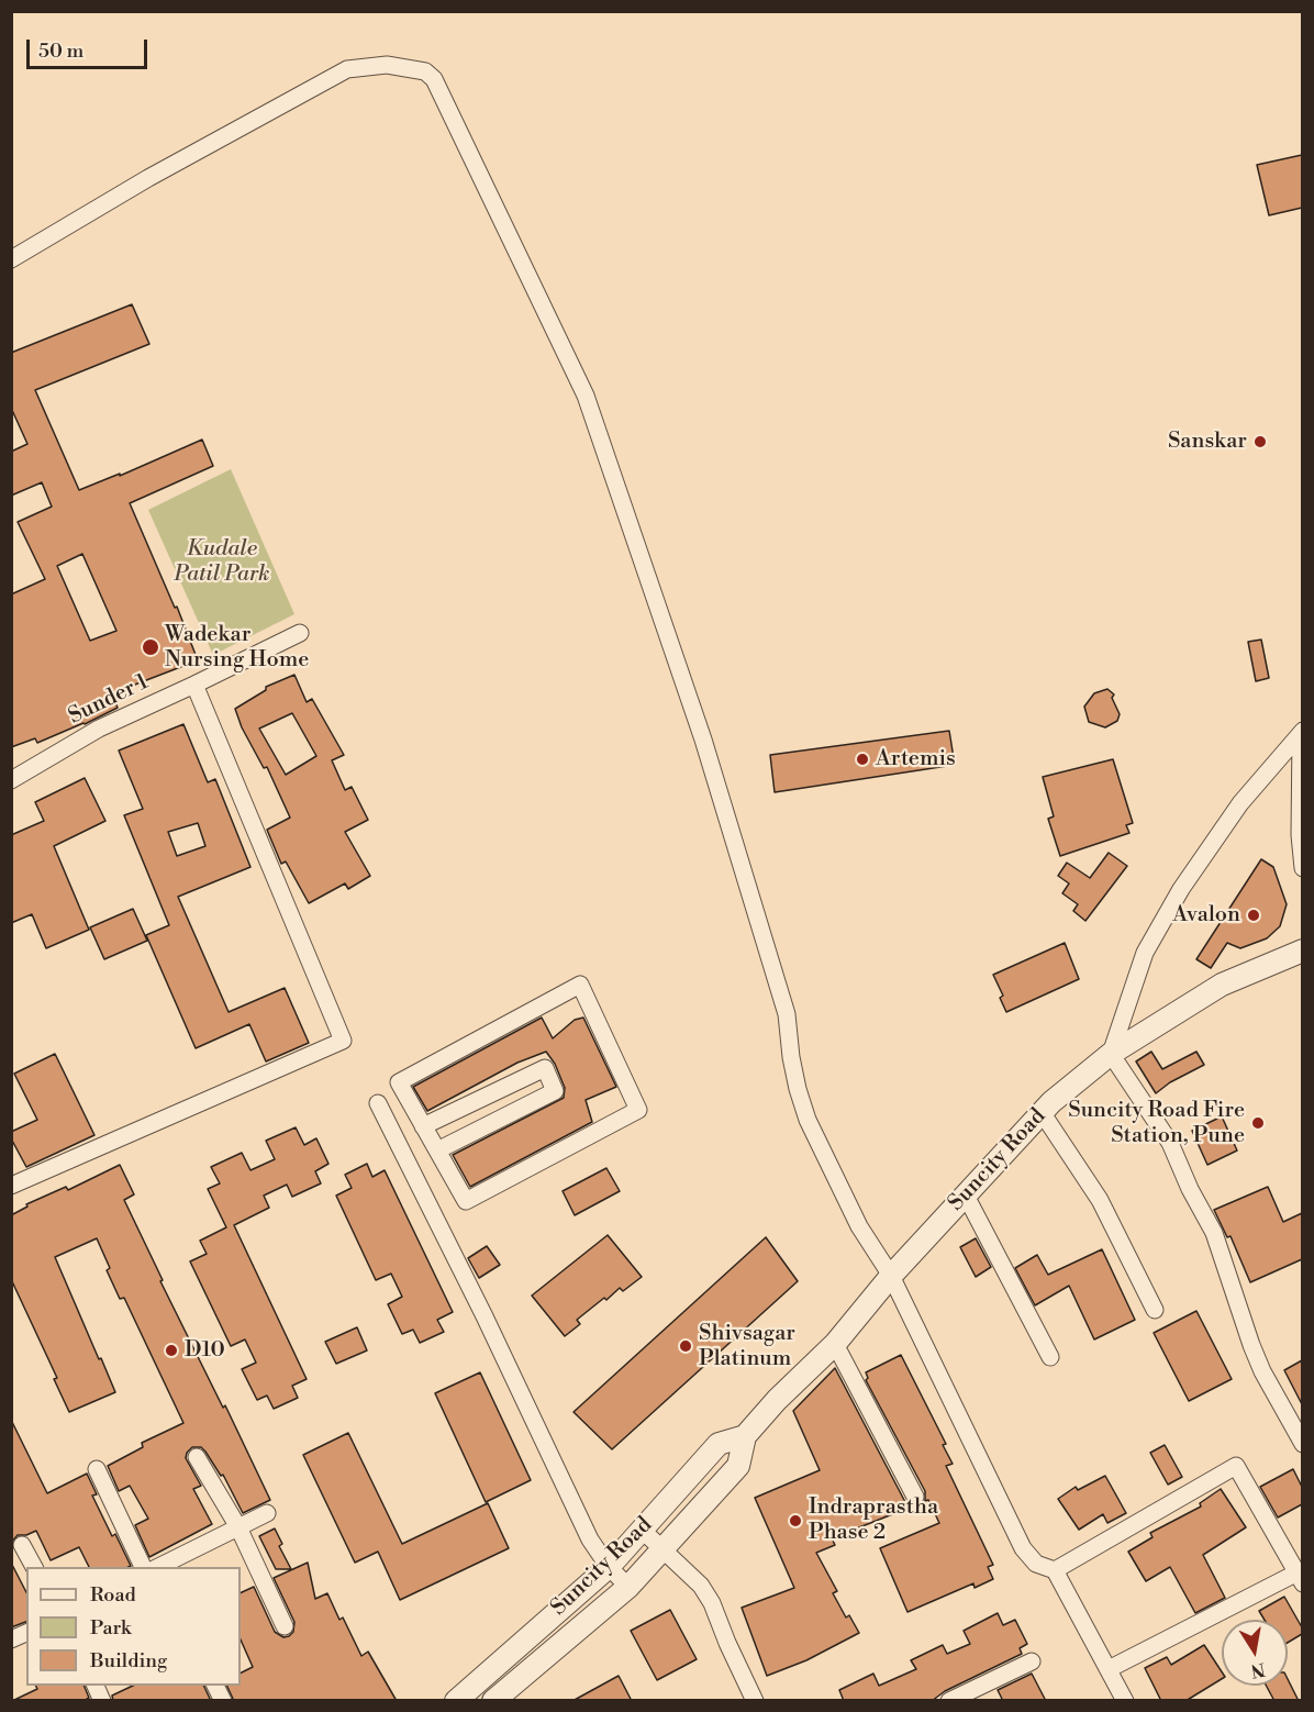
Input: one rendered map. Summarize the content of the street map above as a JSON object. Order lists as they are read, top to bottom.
{
  "streets": {
    "street": ["Sunder 1", "Suncity Road"]
  },
  "parks": ["Kudale Patil Park"],
  "places": [
    "Sanskar",
    "Wadekar Nursing Home",
    "Artemis",
    "Avalon",
    "Suncity Road Fire Station, Pune",
    "Shivsagar Platinum",
    "D10",
    "Indraprastha Phase 2"
  ],
  "legend": ["Road", "Park", "Building"],
  "scale_bar": "50 m",
  "north": "bottom"
}
